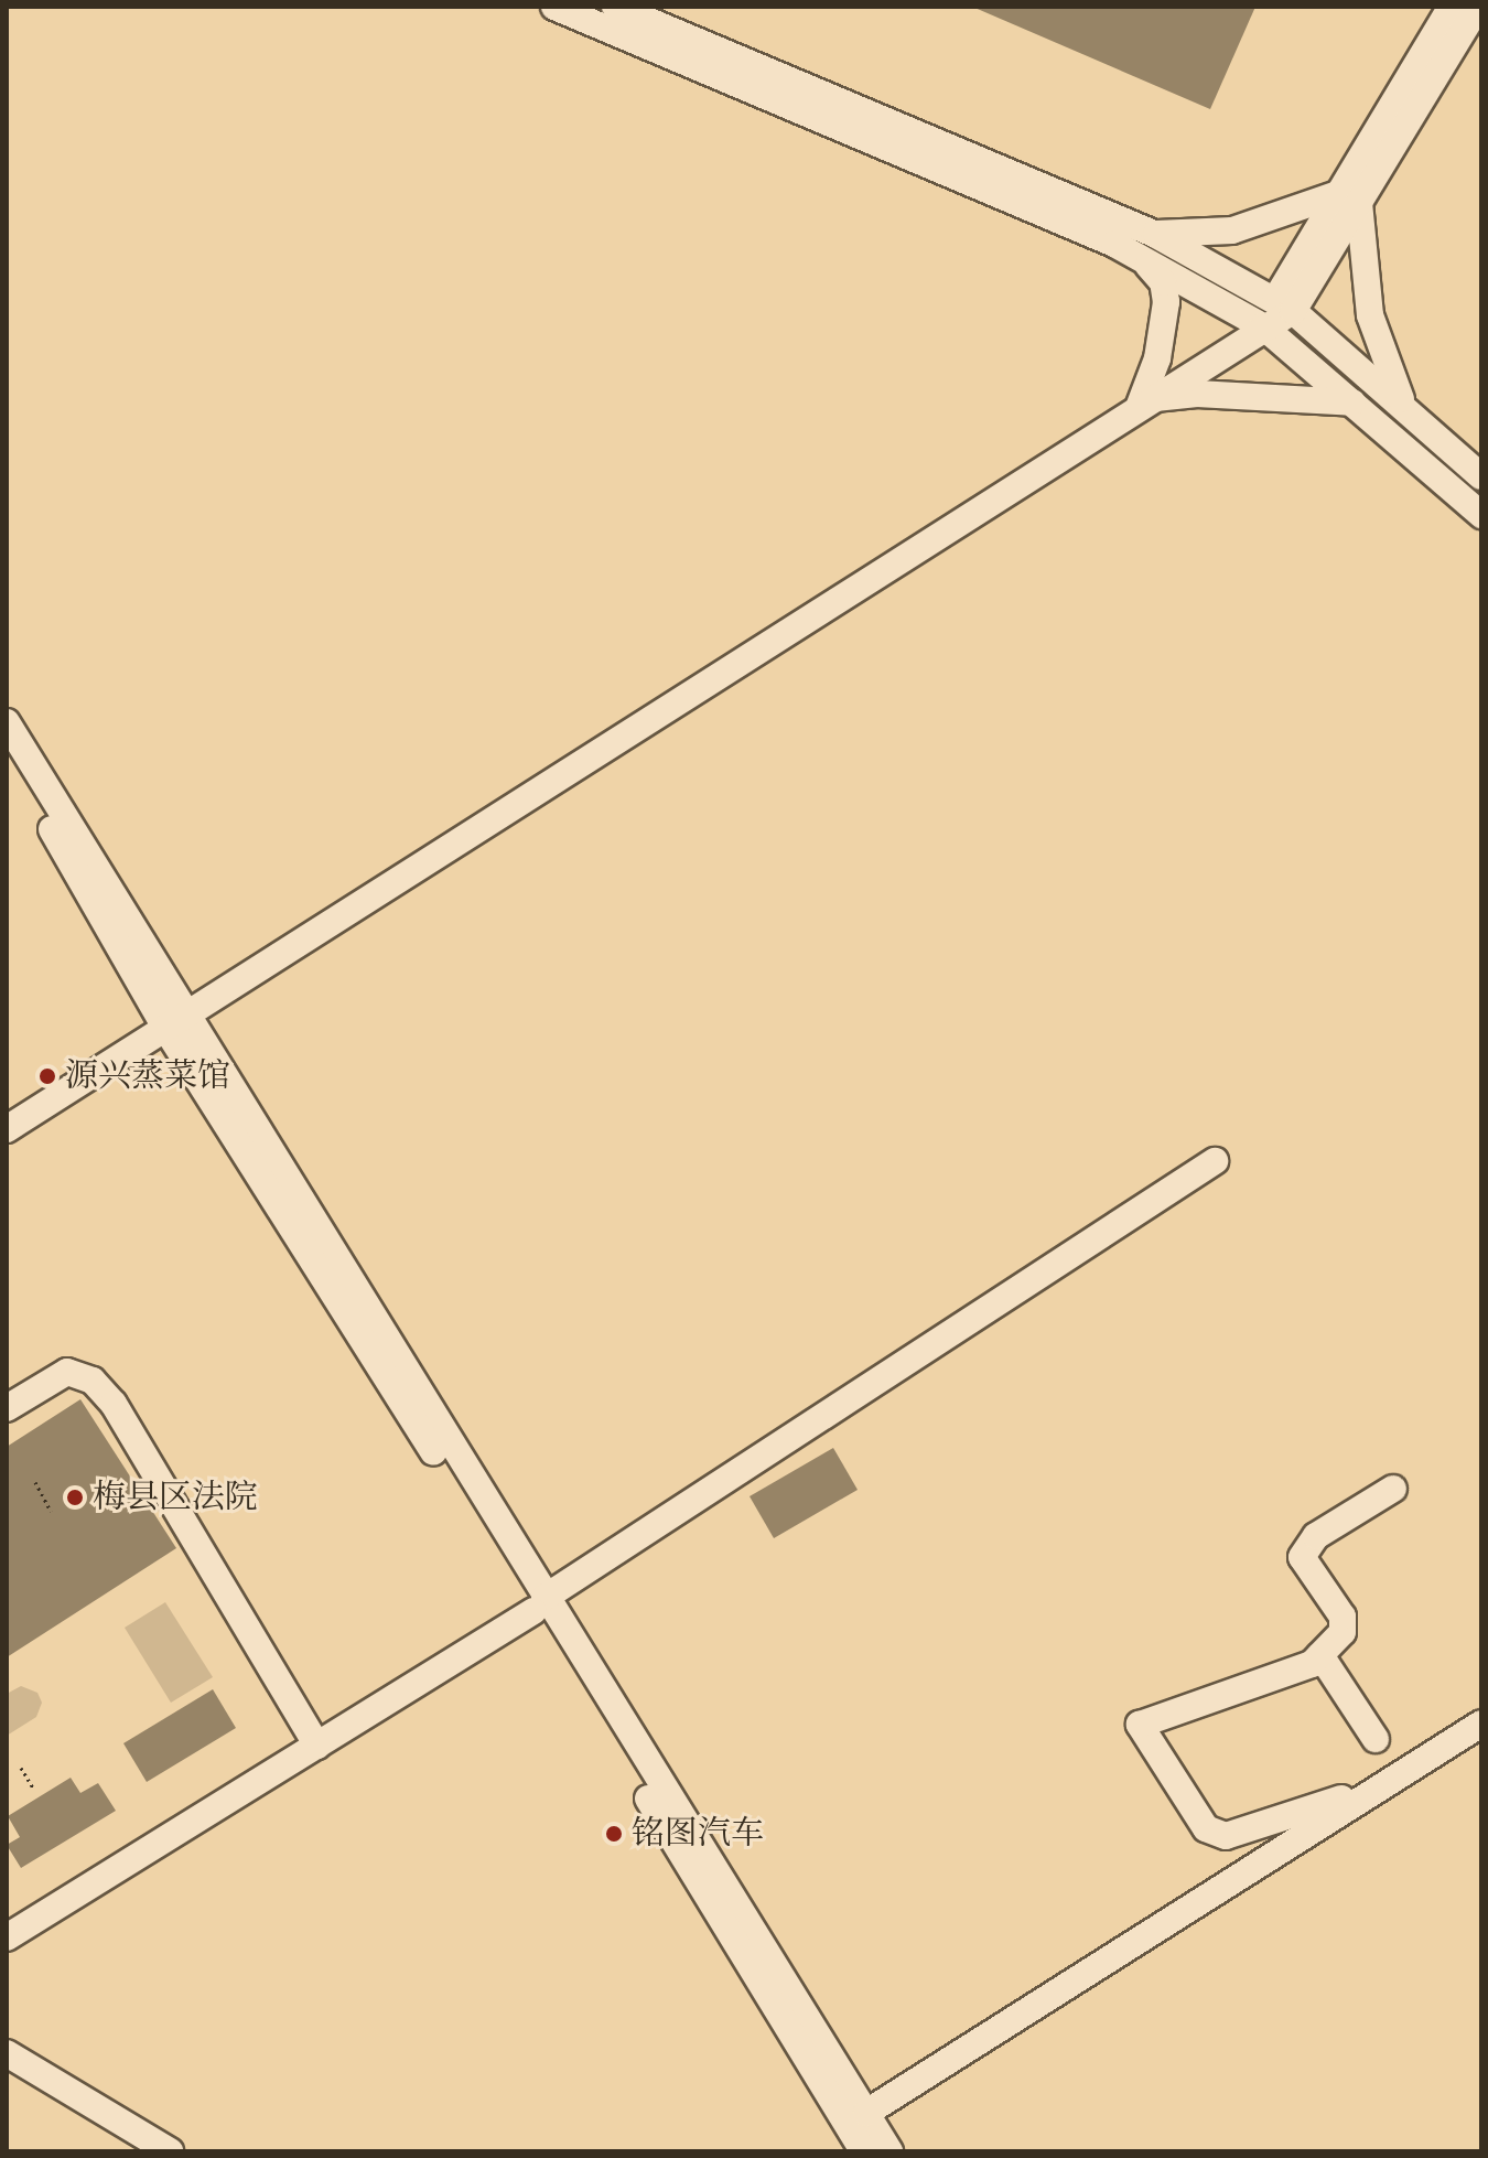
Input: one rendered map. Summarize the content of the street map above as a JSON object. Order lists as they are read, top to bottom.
{
  "places": ["源兴蒸菜馆", "梅县区法院", "铭图汽车"]
}
